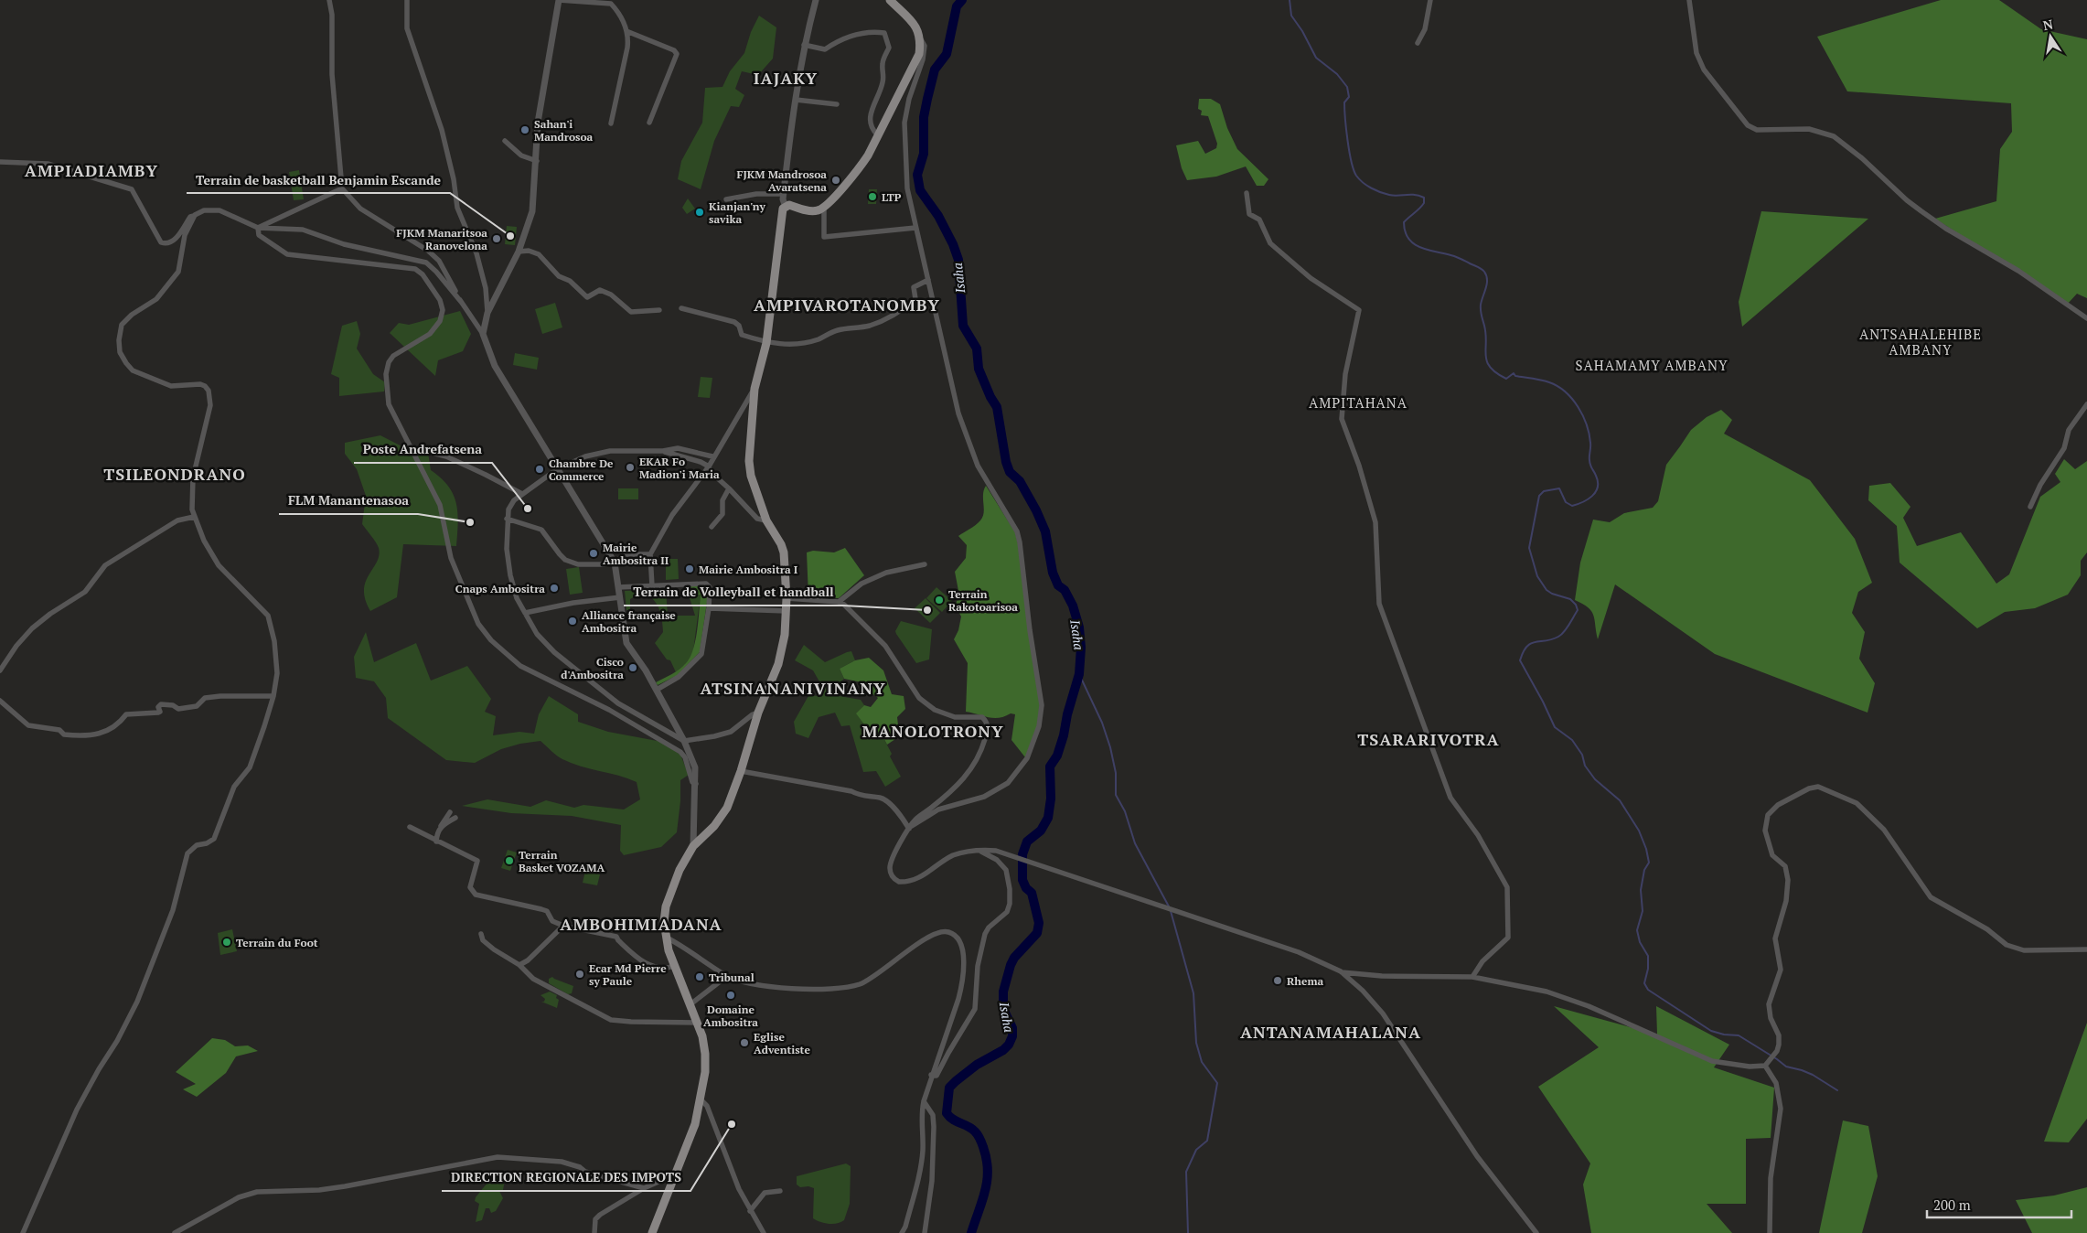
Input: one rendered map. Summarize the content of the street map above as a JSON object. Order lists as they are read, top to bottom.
{
  "districts": [
    "IAJAKY",
    "AMPIADIAMBY",
    "AMPIVAROTANOMBY",
    "ANTSAHALEHIBE AMBANY",
    "SAHAMAMY AMBANY",
    "AMPITAHANA",
    "TSILEONDRANO",
    "ATSINANANIVINANY",
    "MANOLOTRONY",
    "TSARARIVOTRA",
    "AMBOHIMIADANA",
    "ANTANAMAHALANA"
  ],
  "water": ["Isaha"],
  "places": [
    "Sahan'i Mandrosoa",
    "FJKM Mandrosoa Avaratsena",
    "LTP",
    "Kianjan'ny savika",
    "Terrain de basketball Benjamin Escande",
    "FJKM Manaritsoa Ranovelona",
    "EKAR Fo Madion'i Maria",
    "Chambre De Commerce",
    "Poste Andrefatsena",
    "FLM Manantenasoa",
    "Mairie Ambositra II",
    "Mairie Ambositra I",
    "Cnaps Ambositra",
    "Terrain Rakotoarisoa",
    "Terrain de Volleyball et handball",
    "Alliance française Ambositra",
    "Cisco d'Ambositra",
    "Terrain Basket VOZAMA",
    "Terrain du Foot",
    "Ecar Md Pierre sy Paule",
    "Tribunal",
    "Rhema",
    "Domaine Ambositra",
    "Eglise Adventiste",
    "DIRECTION REGIONALE DES IMPOTS"
  ],
  "scale_bar": "200 m",
  "north": "top"
}
